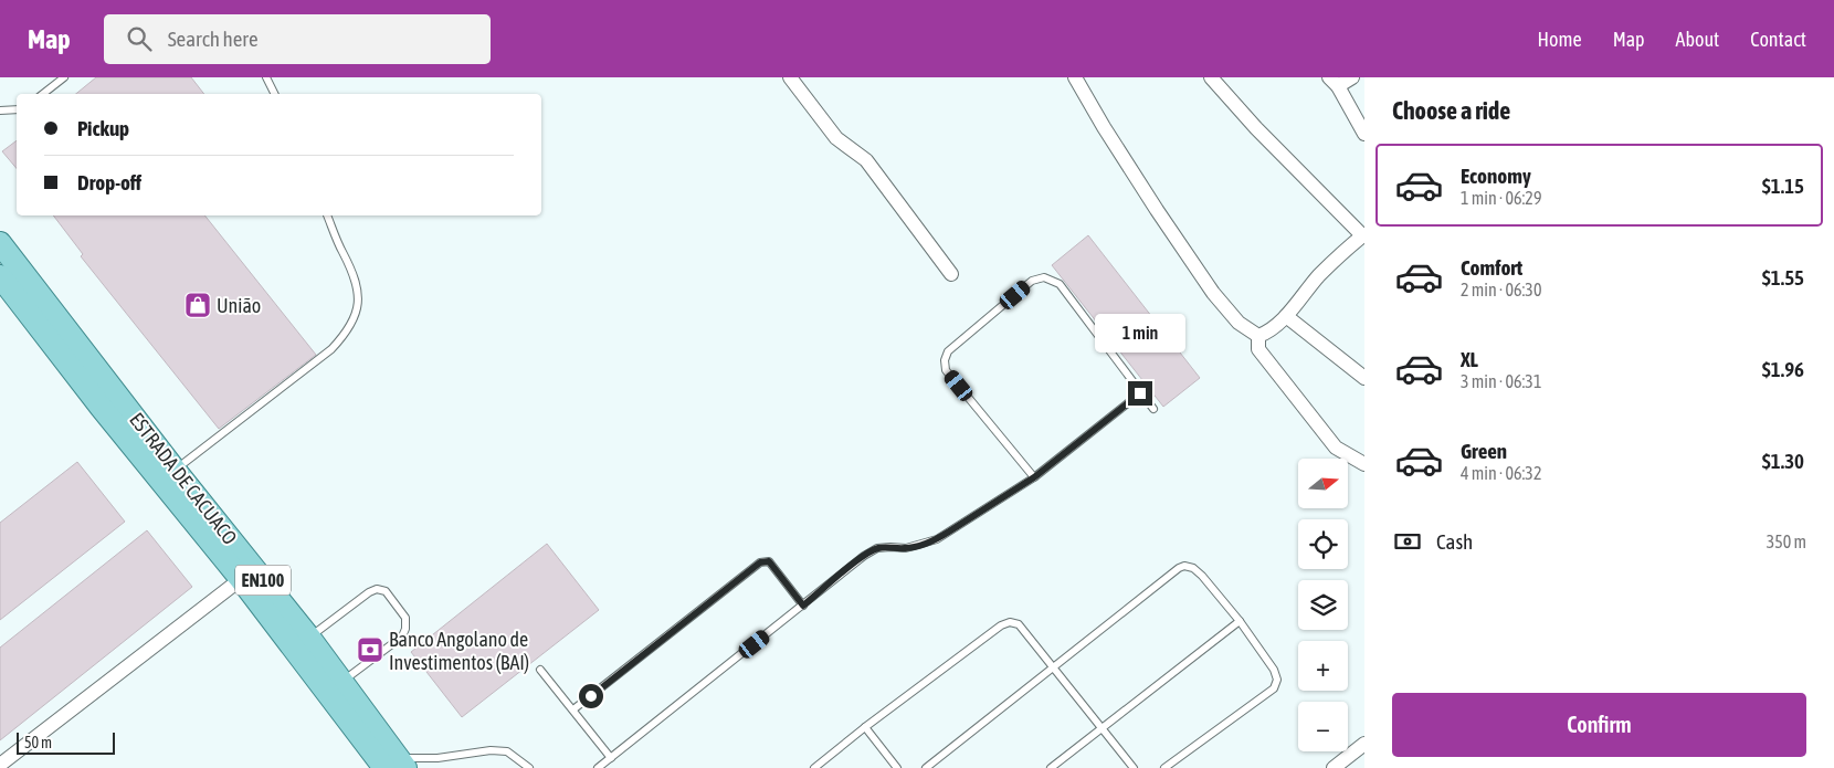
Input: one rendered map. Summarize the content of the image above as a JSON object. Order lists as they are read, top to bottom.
{
  "streets": {
    "main road": ["ESTRADA DE CACUACO", "EN100"]
  },
  "places": {
    "shop": ["União"],
    "bank": ["Banco Angolano de Investimentos (BAI)"]
  },
  "scale_bar": "50 m",
  "north": "right",
  "page": {
    "header": "Map",
    "search": "Search here",
    "nav": [
      "Home",
      "Map",
      "About",
      "Contact"
    ],
    "heading": "Choose a ride",
    "banner": ["Pickup", "Drop-off"],
    "list": [
      {
        "name": "Economy",
        "note": "1 min · 06:29",
        "value": "$1.15"
      },
      {
        "name": "Comfort",
        "note": "2 min · 06:30",
        "value": "$1.55"
      },
      {
        "name": "XL",
        "note": "3 min · 06:31",
        "value": "$1.96"
      },
      {
        "name": "Green",
        "note": "4 min · 06:32",
        "value": "$1.30"
      }
    ],
    "bubble": "1 min",
    "map_buttons": ["+", "−"],
    "pay": ["Cash", "350 m"],
    "buttons": "Confirm",
    "scale": "50 m"
  }
}
